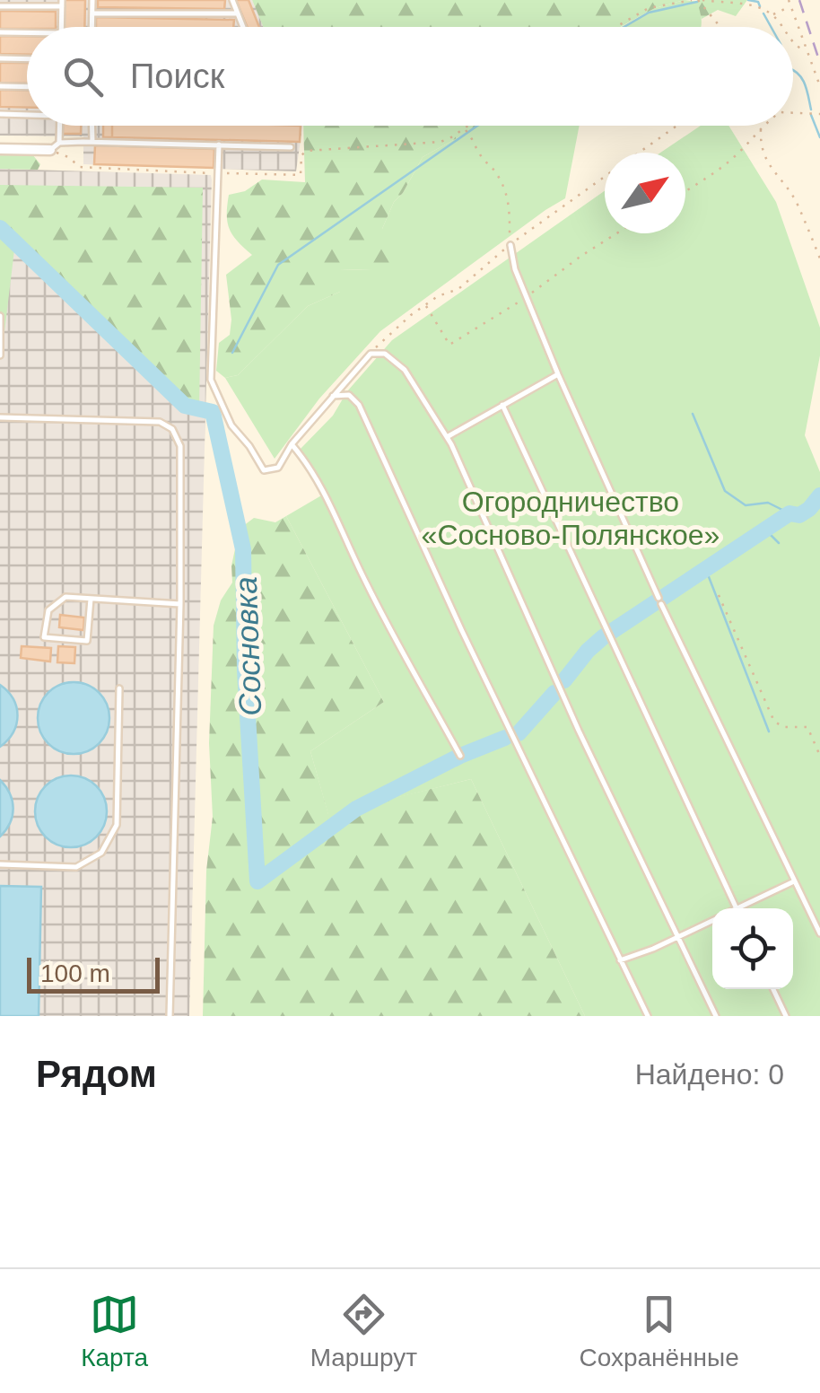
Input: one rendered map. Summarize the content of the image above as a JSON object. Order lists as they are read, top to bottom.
{
  "water": ["Сосновка"],
  "parks": ["Огородничество «Сосново-Полянское»"],
  "scale_bar": "100 m",
  "north": "top right",
  "page": {
    "search": "Поиск",
    "scale": "100 m",
    "heading": ["Рядом", "Найдено: 0"],
    "nav": ["Карта", "Маршрут", "Сохранённые"]
  }
}
